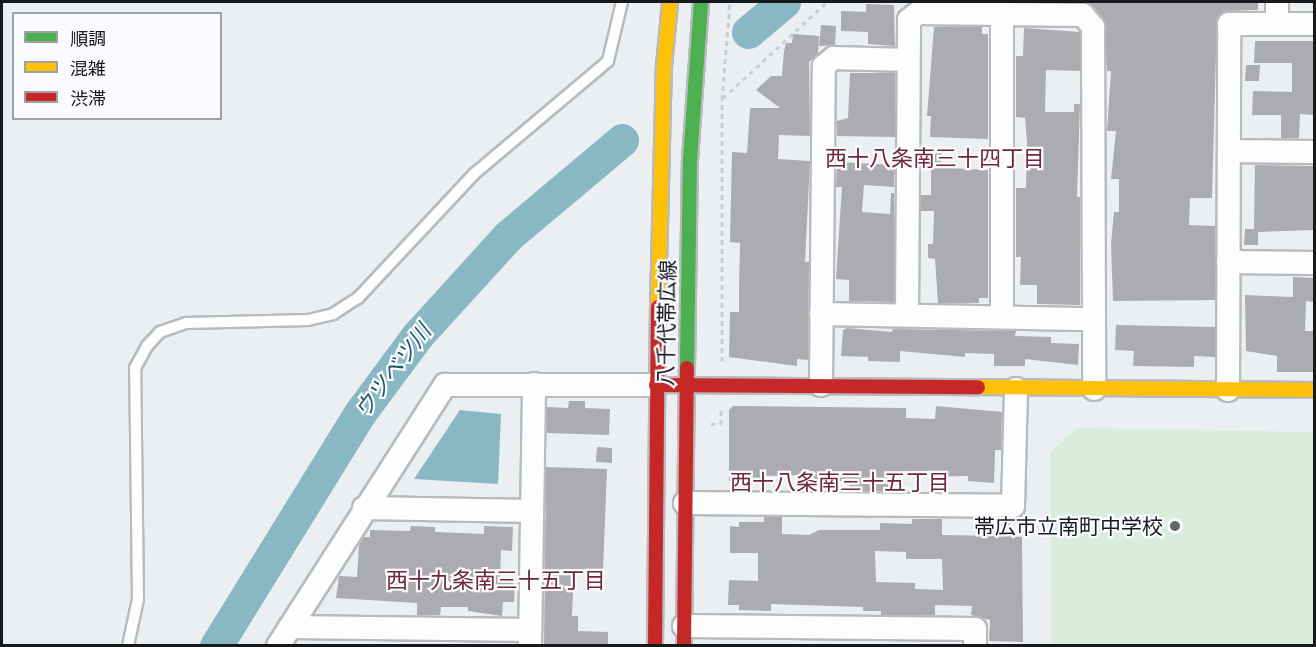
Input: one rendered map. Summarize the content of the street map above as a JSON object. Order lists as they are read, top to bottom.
{
  "streets": {
    "main road": ["八千代帯広線"]
  },
  "districts": ["西十八条南三十四丁目", "西十八条南三十五丁目", "西十九条南三十五丁目"],
  "water": ["ウツベツ川"],
  "places": ["帯広市立南町中学校"],
  "legend": ["順調", "混雑", "渋滞"]
}
